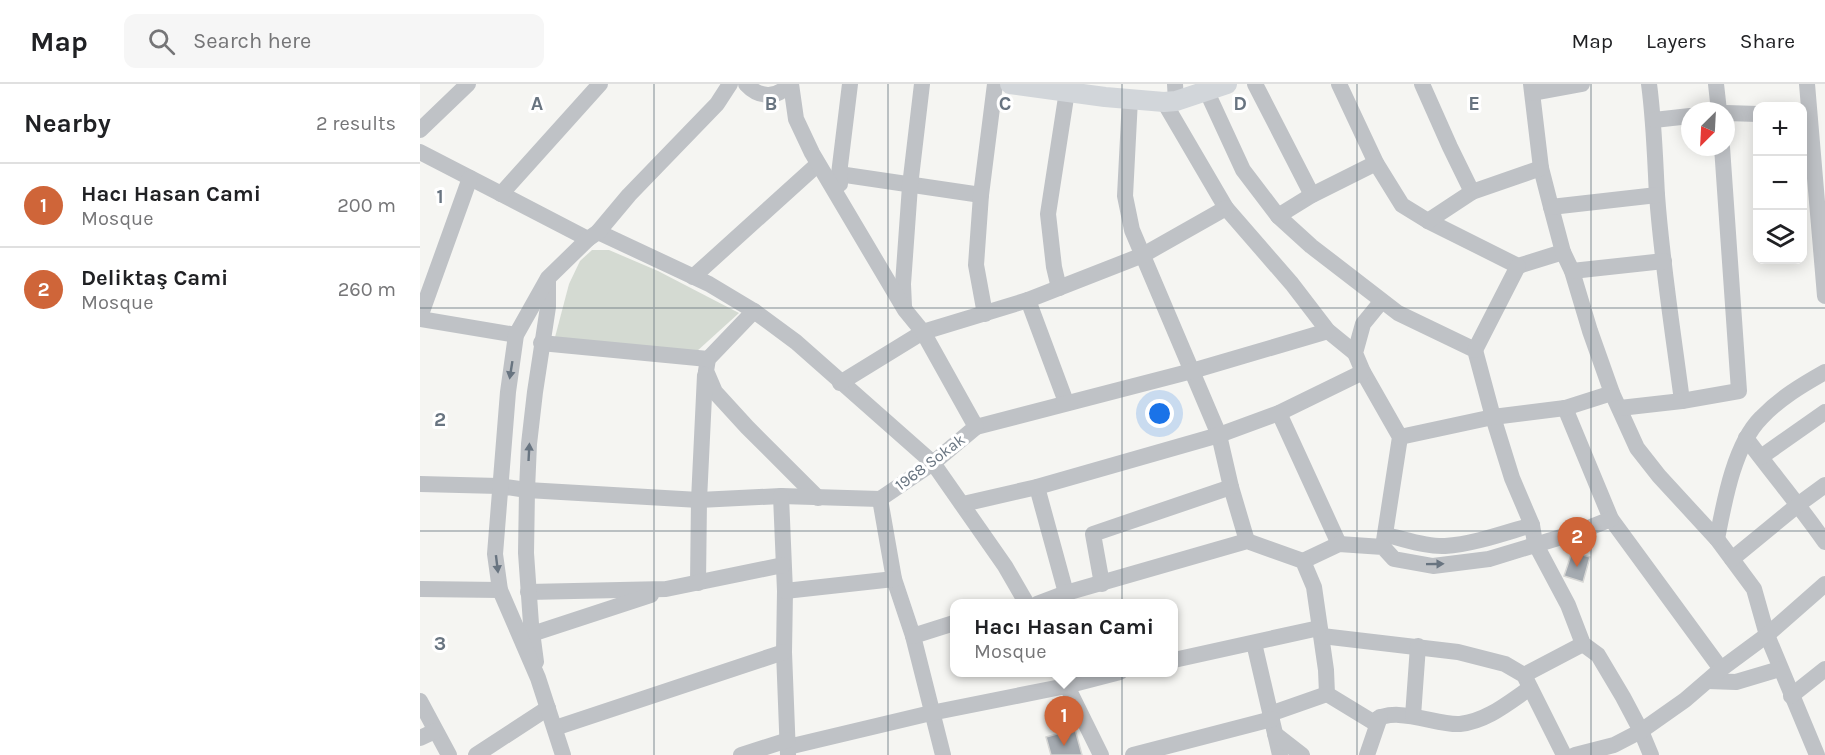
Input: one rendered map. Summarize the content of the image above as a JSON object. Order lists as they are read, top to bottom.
{
  "streets": {
    "street": ["1968 Sokak"]
  },
  "north": "bottom left",
  "page": {
    "header": "Map",
    "search": "Search here",
    "nav": ["Map", "Layers", "Share"],
    "heading": ["Nearby", "2 results"],
    "map_buttons": ["+", "−"],
    "list": [
      {
        "mark": "1",
        "name": "Hacı Hasan Cami",
        "note": "Mosque",
        "value": "200 m"
      },
      {
        "mark": "2",
        "name": "Deliktaş Cami",
        "note": "Mosque",
        "value": "260 m"
      }
    ],
    "pins": ["2", "1"],
    "popup": ["Hacı Hasan Cami", "Mosque"]
  },
  "grid": {
    "columns": [
      "A",
      "B",
      "C",
      "D",
      "E"
    ],
    "rows": ["1", "2", "3"]
  }
}
